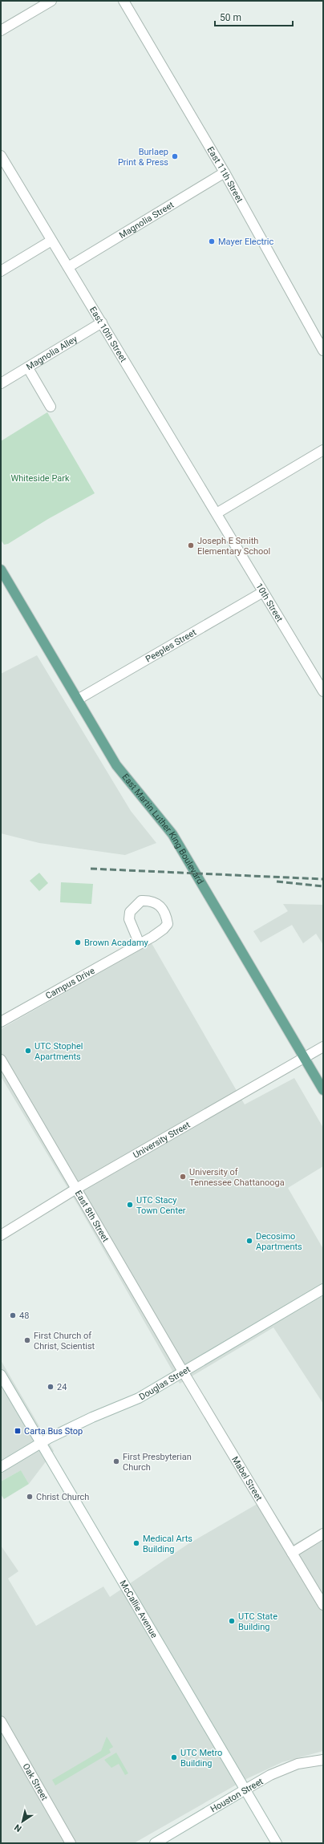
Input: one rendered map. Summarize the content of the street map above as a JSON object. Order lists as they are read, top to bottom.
{
  "streets": {
    "main road": ["East Martin Luther King Boulevard"],
    "street": [
      "East 11th Street",
      "Magnolia Street",
      "East 10th Street",
      "Magnolia Alley",
      "10th Street",
      "Peeples Street",
      "Campus Drive",
      "University Street",
      "East 8th Street",
      "Douglas Street",
      "Mabel Street",
      "McCallie Avenue",
      "Oak Street",
      "Houston Street"
    ]
  },
  "crossings": [
    ["East 11th Street", "Magnolia Street"],
    ["Magnolia Street", "East 10th Street"],
    ["East 10th Street", "Magnolia Alley"],
    ["East 10th Street", "10th Street"],
    ["10th Street", "Peeples Street"],
    ["Peeples Street", "East Martin Luther King Boulevard"],
    ["East Martin Luther King Boulevard", "University Street"],
    ["University Street", "East 8th Street"],
    ["East 8th Street", "Douglas Street"],
    ["East 8th Street", "Mabel Street"],
    ["Douglas Street", "Mabel Street"],
    ["Douglas Street", "McCallie Avenue"],
    ["McCallie Avenue", "Houston Street"]
  ],
  "parks": ["Whiteside Park"],
  "places": {
    "other": [
      "Burlaep Print & Press",
      "Mayer Electric",
      "Joseph E Smith Elementary School",
      "Brown Acadamy",
      "UTC Stophel Apartments",
      "University of Tennessee Chattanooga",
      "UTC Stacy Town Center",
      "Decosimo Apartments",
      "48",
      "First Church of Christ, Scientist",
      "24",
      "First Presbyterian Church",
      "Christ Church",
      "Medical Arts Building",
      "UTC State Building",
      "UTC Metro Building"
    ],
    "transit": ["Carta Bus Stop"]
  },
  "scale_bar": "50 m",
  "north": "bottom left"
}
